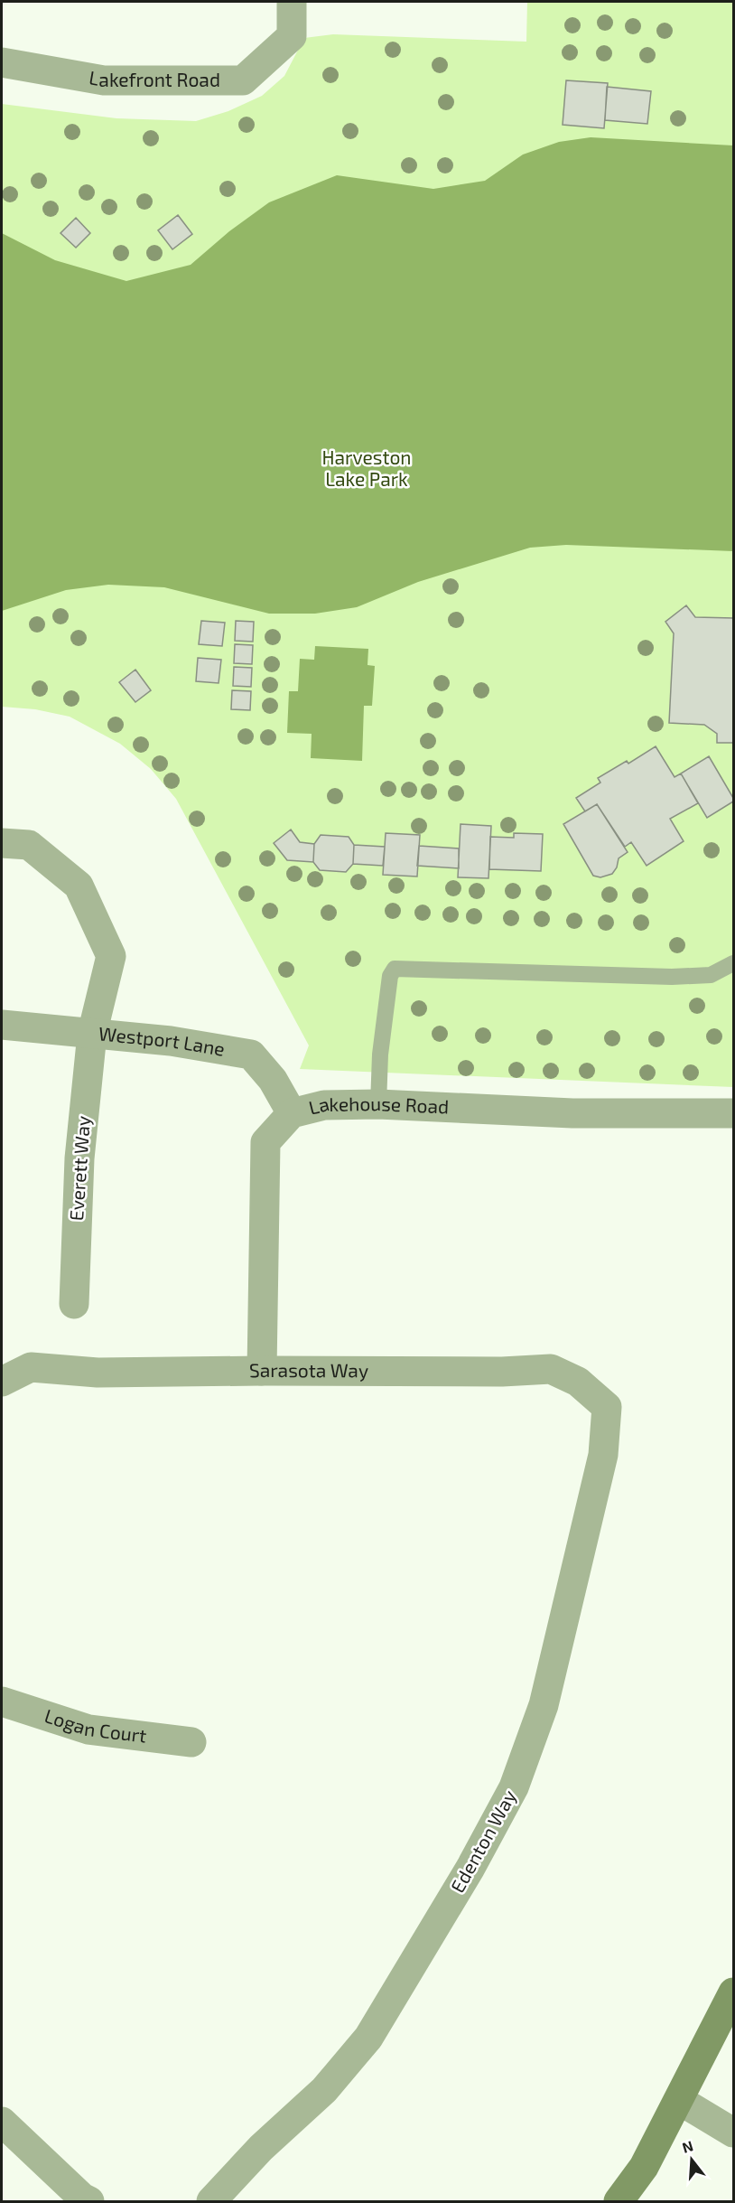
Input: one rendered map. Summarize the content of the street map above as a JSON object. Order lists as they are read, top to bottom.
{
  "streets": {
    "street": [
      "Lakefront Road",
      "Westport Lane",
      "Lakehouse Road",
      "Everett Way",
      "Sarasota Way",
      "Logan Court",
      "Edenton Way"
    ]
  },
  "crossings": [
    ["Westport Lane", "Lakehouse Road"],
    ["Westport Lane", "Everett Way"],
    ["Lakehouse Road", "Sarasota Way"],
    ["Sarasota Way", "Edenton Way"]
  ],
  "parks": ["Harveston Lake Park"],
  "north": "top"
}
